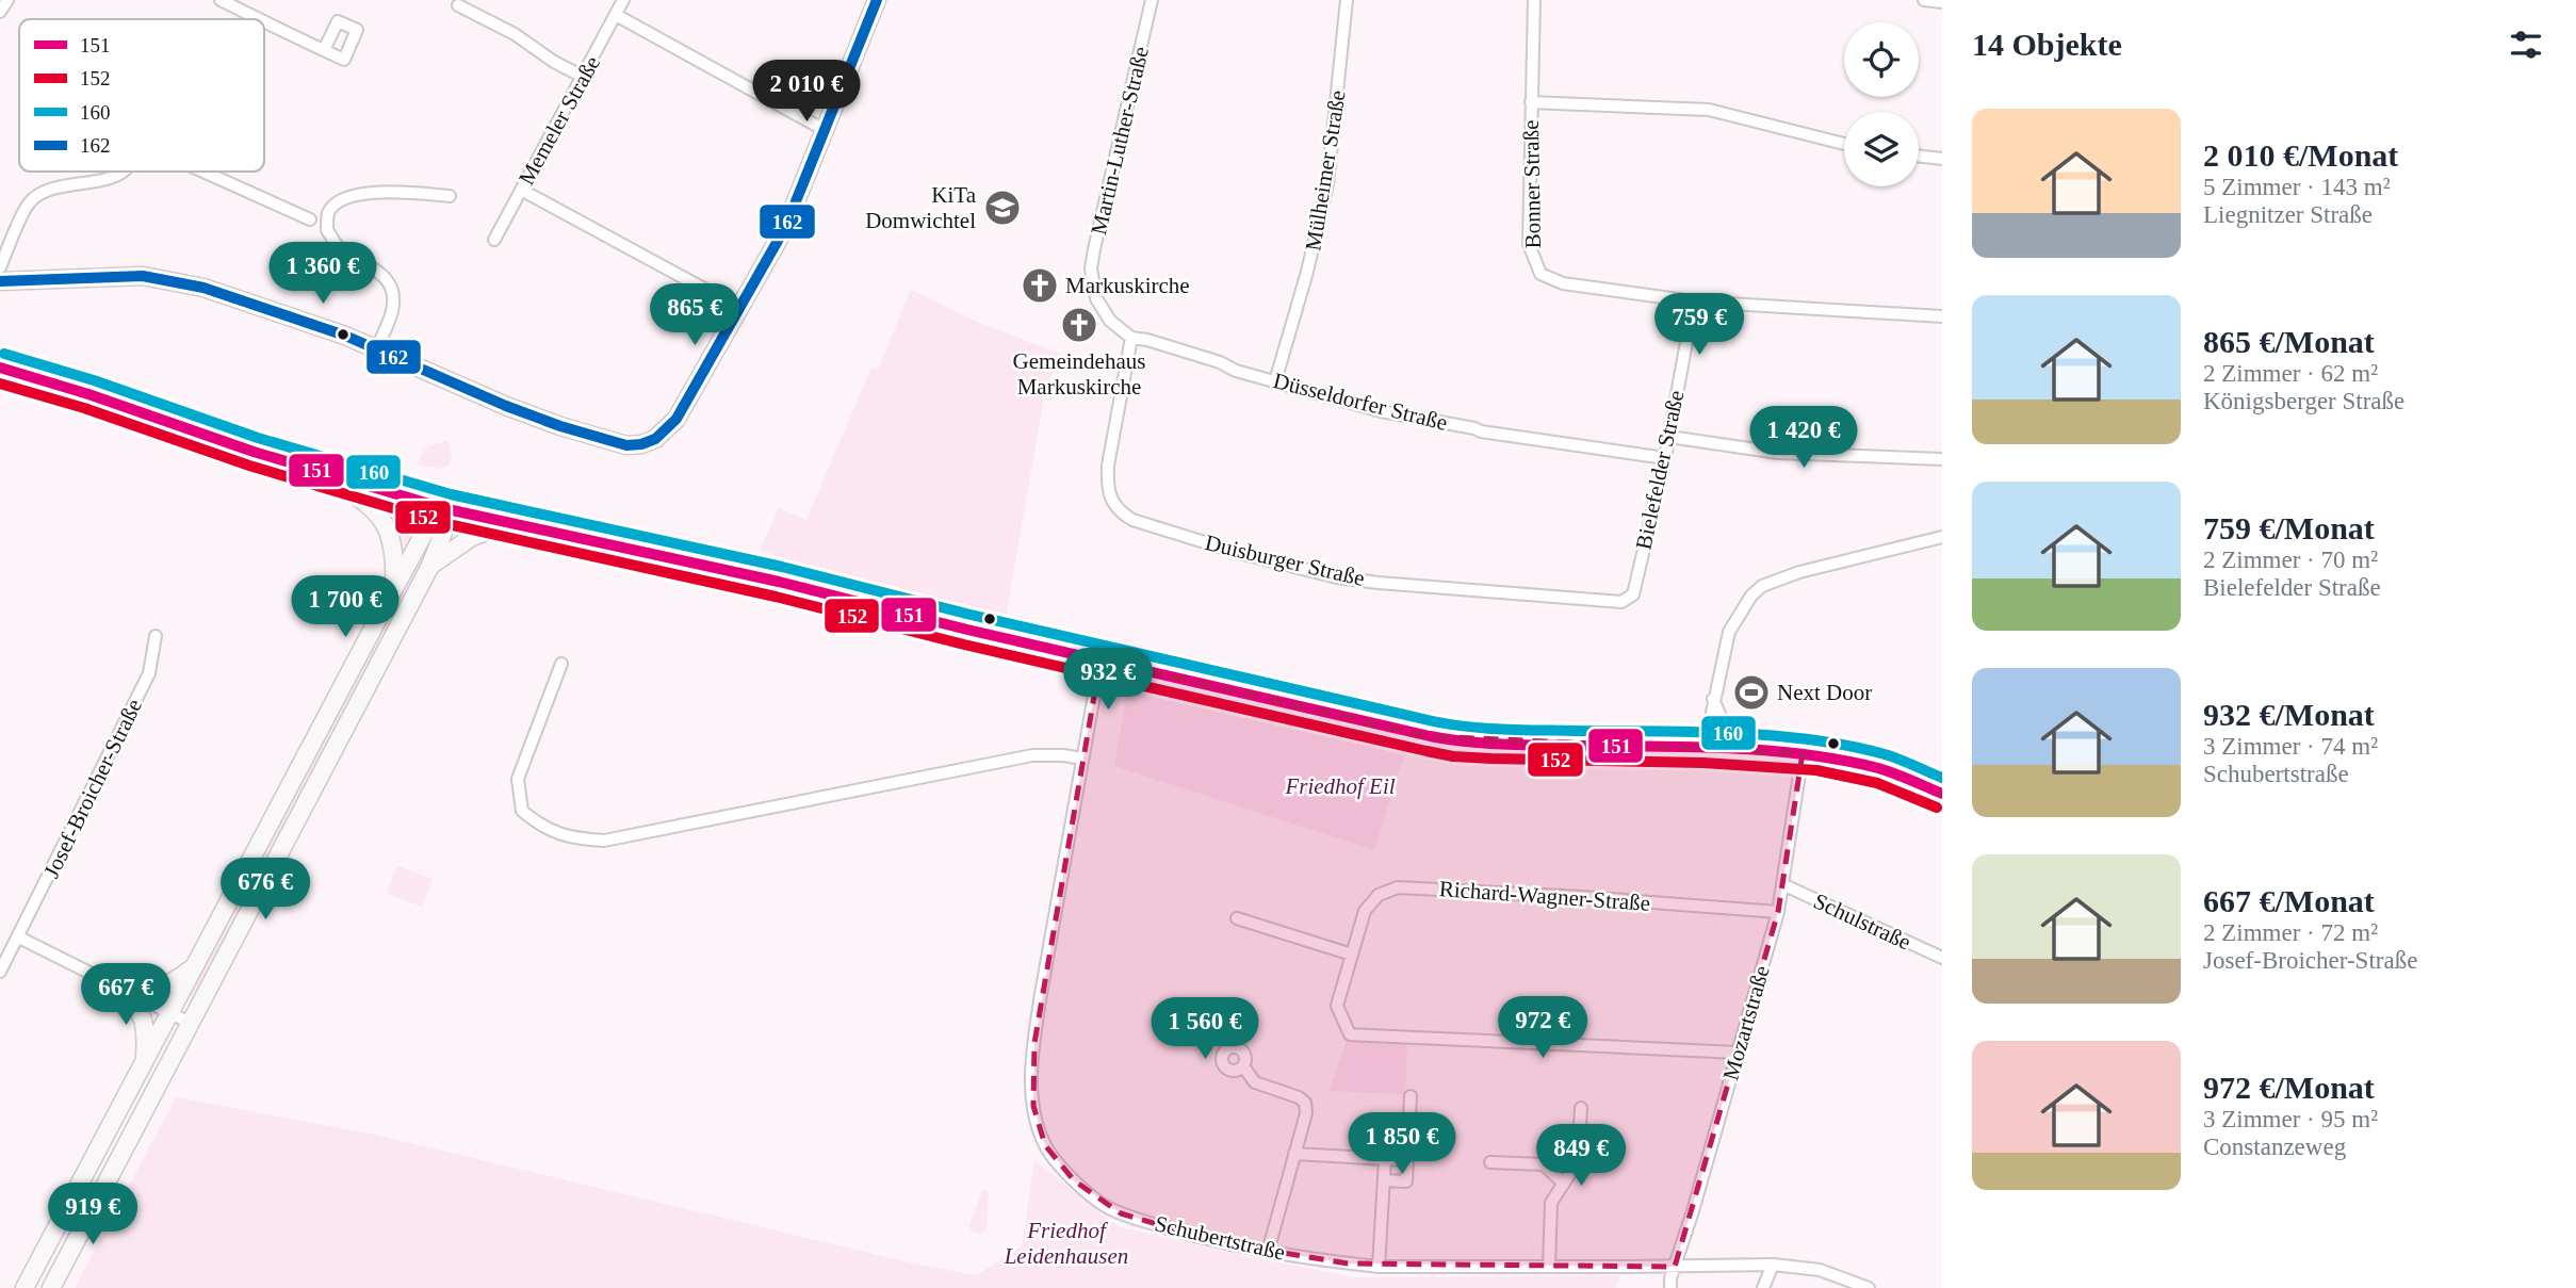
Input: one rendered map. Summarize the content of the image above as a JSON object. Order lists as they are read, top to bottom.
{
  "streets": {
    "street": [
      "Memeler Straße",
      "Martin-Luther-Straße",
      "Mülheimer Straße",
      "Bonner Straße",
      "Düsseldorfer Straße",
      "Bielefelder Straße",
      "Duisburger Straße",
      "Josef-Broicher-Straße",
      "Richard-Wagner-Straße",
      "Schulstraße",
      "Mozartstraße",
      "Schubertstraße"
    ]
  },
  "crossings": [
    ["Martin-Luther-Straße", "Düsseldorfer Straße"],
    ["Martin-Luther-Straße", "Duisburger Straße"],
    ["Mülheimer Straße", "Düsseldorfer Straße"],
    ["Bonner Straße", "Bielefelder Straße"],
    ["Düsseldorfer Straße", "Bielefelder Straße"],
    ["Düsseldorfer Straße", "Duisburger Straße"],
    ["Bielefelder Straße", "Duisburger Straße"],
    ["Richard-Wagner-Straße", "Mozartstraße"],
    ["Schulstraße", "Mozartstraße"],
    ["Mozartstraße", "Schubertstraße"]
  ],
  "parks": ["Friedhof Eil", "Friedhof Leidenhausen"],
  "places": {
    "school or university": ["KiTa Domwichtel"],
    "church": ["Markuskirche", "Gemeindehaus Markuskirche"],
    "sports": ["Next Door"]
  },
  "lines": [
    "transit line 162",
    "transit line 160",
    "transit line 151",
    "transit line 152"
  ],
  "legend": [
    "151",
    "152",
    "160",
    "162"
  ],
  "page": {
    "heading": "14 Objekte",
    "price": [
      "2 010 €",
      "1 360 €",
      "865 €",
      "759 €",
      "1 420 €",
      "1 700 €",
      "932 €",
      "676 €",
      "667 €",
      "972 €",
      "1 560 €",
      "1 850 €",
      "849 €",
      "919 €"
    ],
    "list": [
      {
        "name": "2 010 €/Monat",
        "note": "5 Zimmer · 143 m² · Liegnitzer Straße"
      },
      {
        "name": "865 €/Monat",
        "note": "2 Zimmer · 62 m² · Königsberger Straße"
      },
      {
        "name": "759 €/Monat",
        "note": "2 Zimmer · 70 m² · Bielefelder Straße"
      },
      {
        "name": "932 €/Monat",
        "note": "3 Zimmer · 74 m² · Schubertstraße"
      },
      {
        "name": "667 €/Monat",
        "note": "2 Zimmer · 72 m² · Josef-Broicher-Straße"
      },
      {
        "name": "972 €/Monat",
        "note": "3 Zimmer · 95 m² · Constanzeweg"
      }
    ]
  }
}
